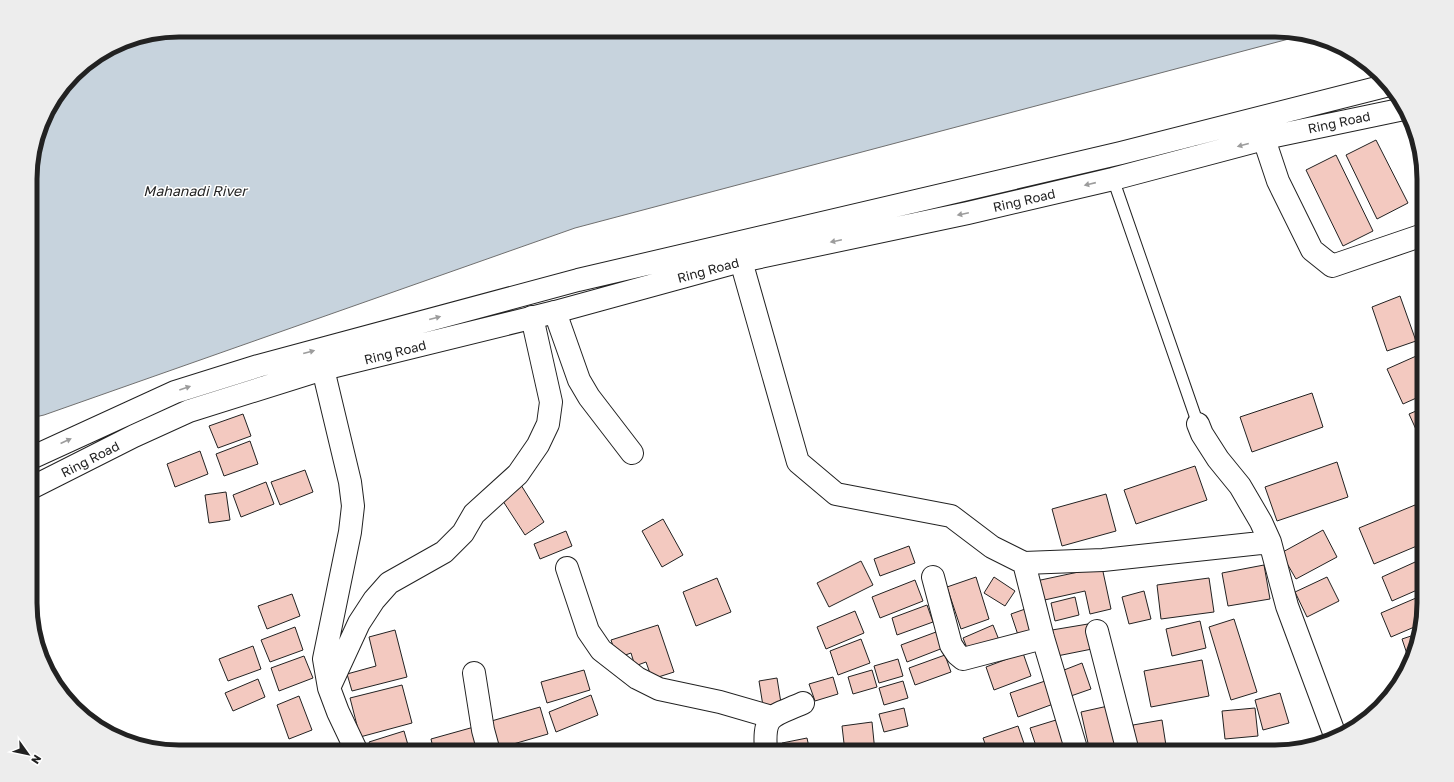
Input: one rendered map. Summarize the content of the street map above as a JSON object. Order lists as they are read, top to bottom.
{
  "streets": {
    "street": ["Ring Road"]
  },
  "water": ["Mahanadi River"],
  "north": "bottom right"
}
